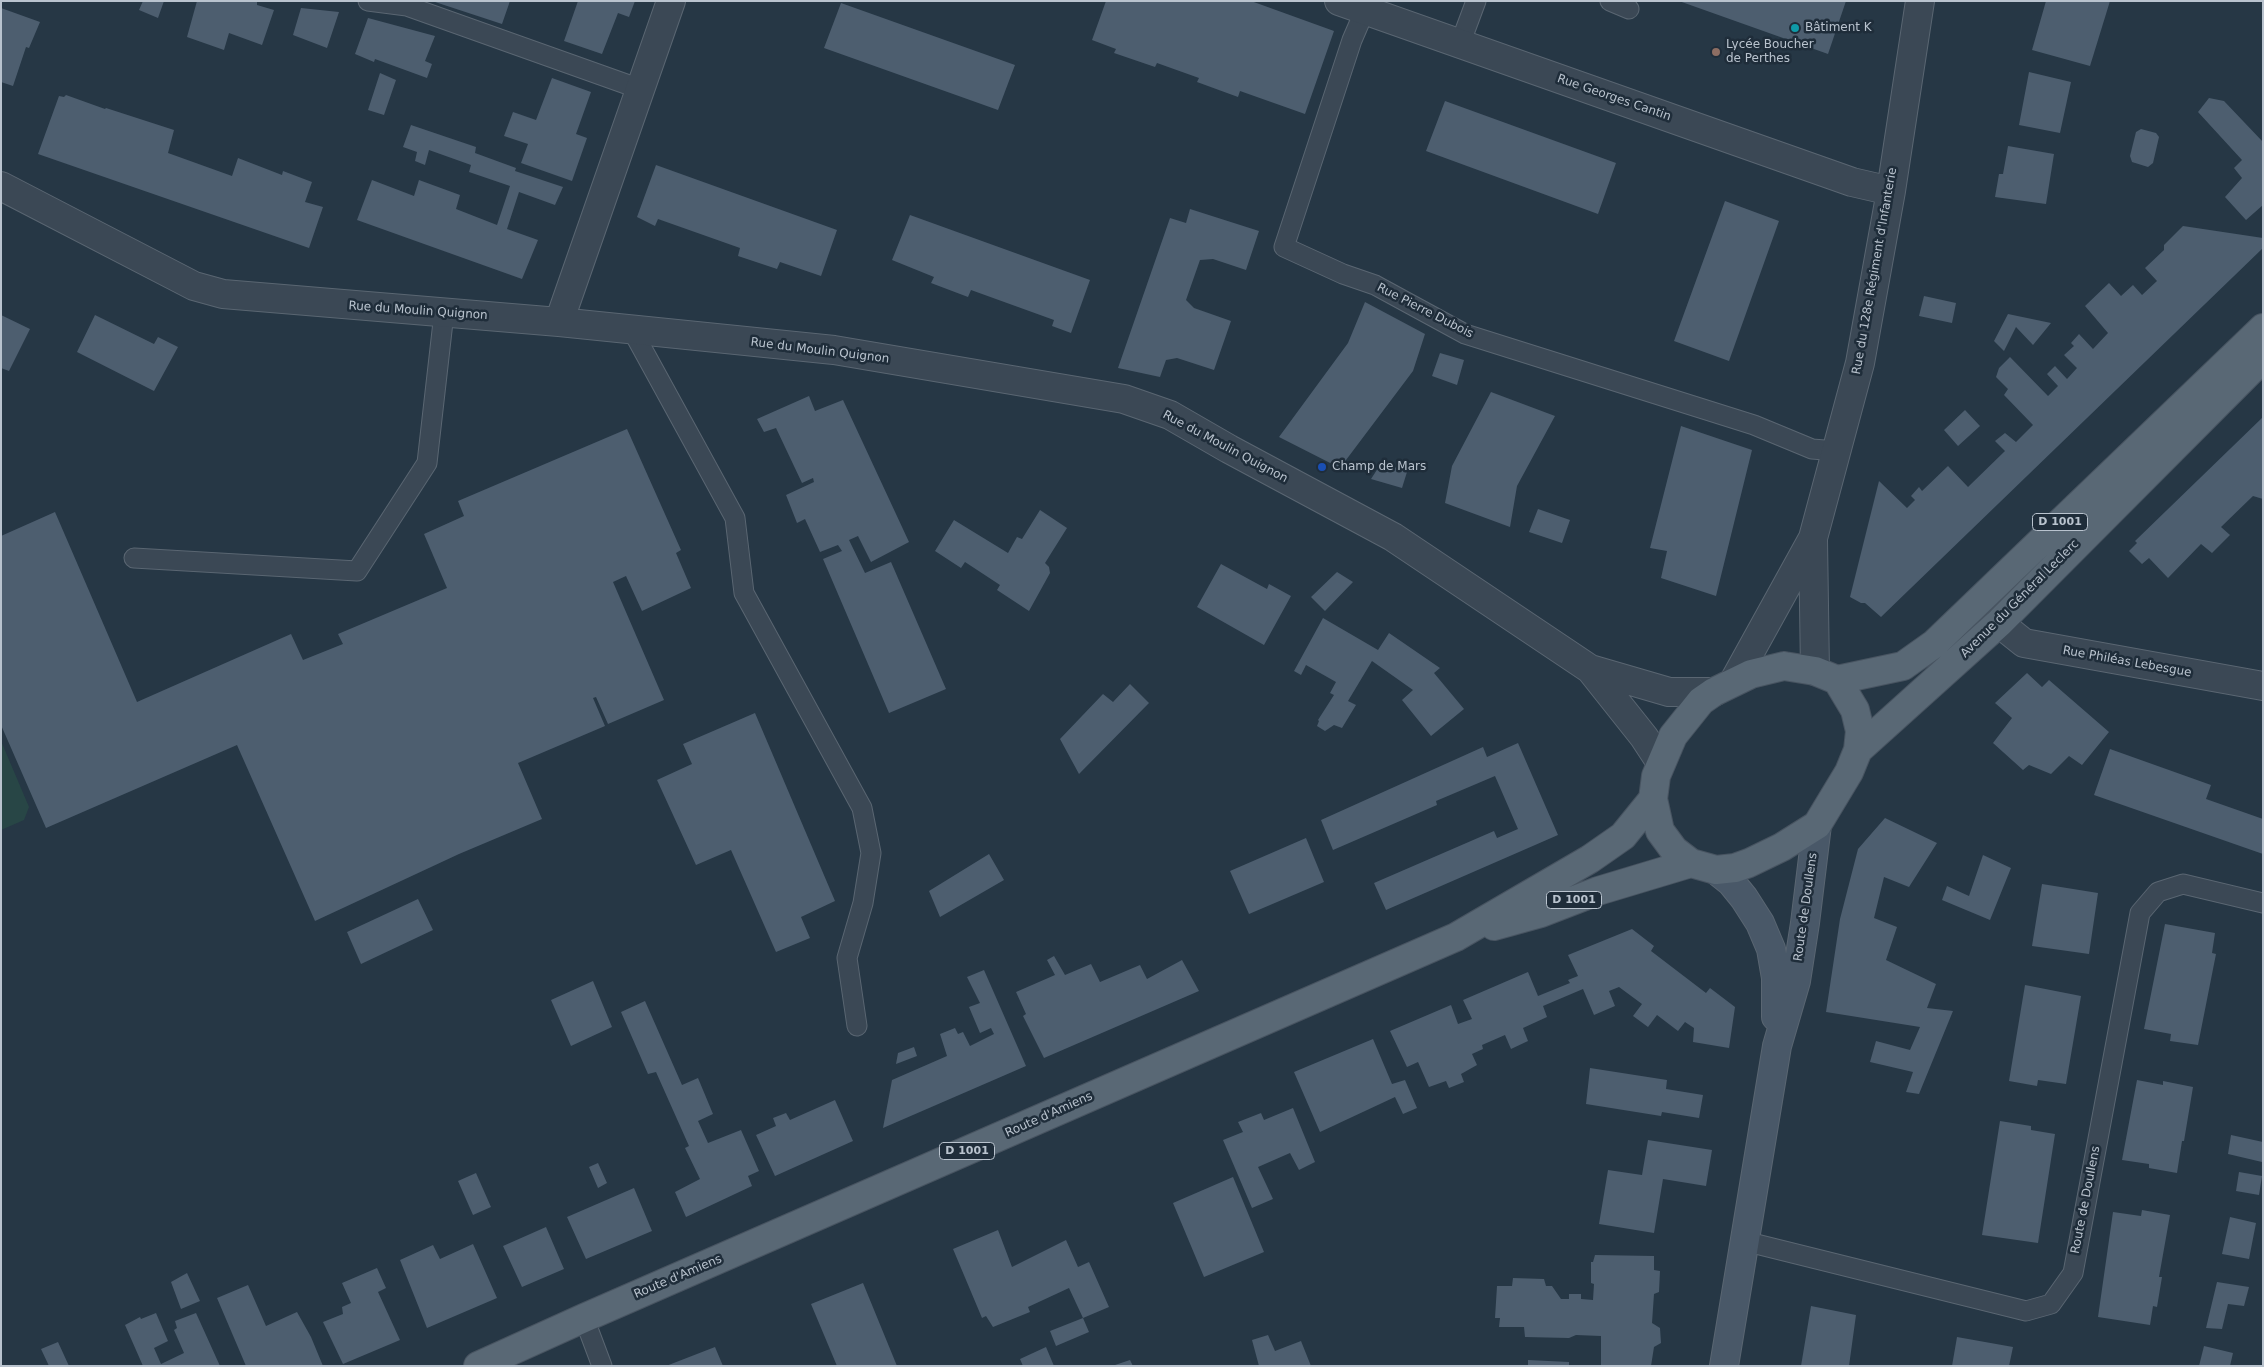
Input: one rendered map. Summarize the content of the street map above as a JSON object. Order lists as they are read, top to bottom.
{
  "streets": {
    "main road": ["D 1001", "Avenue du Général Leclerc", "Route d'Amiens"],
    "street": [
      "Rue Georges Cantin",
      "Rue du 128e Régiment d'Infanterie",
      "Rue du Moulin Quignon",
      "Rue Philéas Lebesgue",
      "Route de Doullens"
    ],
    "lane": ["Rue Pierre Dubois"]
  },
  "crossings": [
    ["Rue Georges Cantin", "Rue du 128e Régiment d'Infanterie"],
    ["Rue Georges Cantin", "Rue Pierre Dubois"],
    ["Rue du 128e Régiment d'Infanterie", "Rue du Moulin Quignon"],
    ["Rue du 128e Régiment d'Infanterie", "Rue Pierre Dubois"],
    ["Rue du 128e Régiment d'Infanterie", "Avenue du Général Leclerc"],
    ["Avenue du Général Leclerc", "Rue Philéas Lebesgue"],
    ["Route de Doullens", "Route d'Amiens"]
  ],
  "places": ["Bâtiment K", "Lycée Boucher de Perthes", "Champ de Mars"]
}
